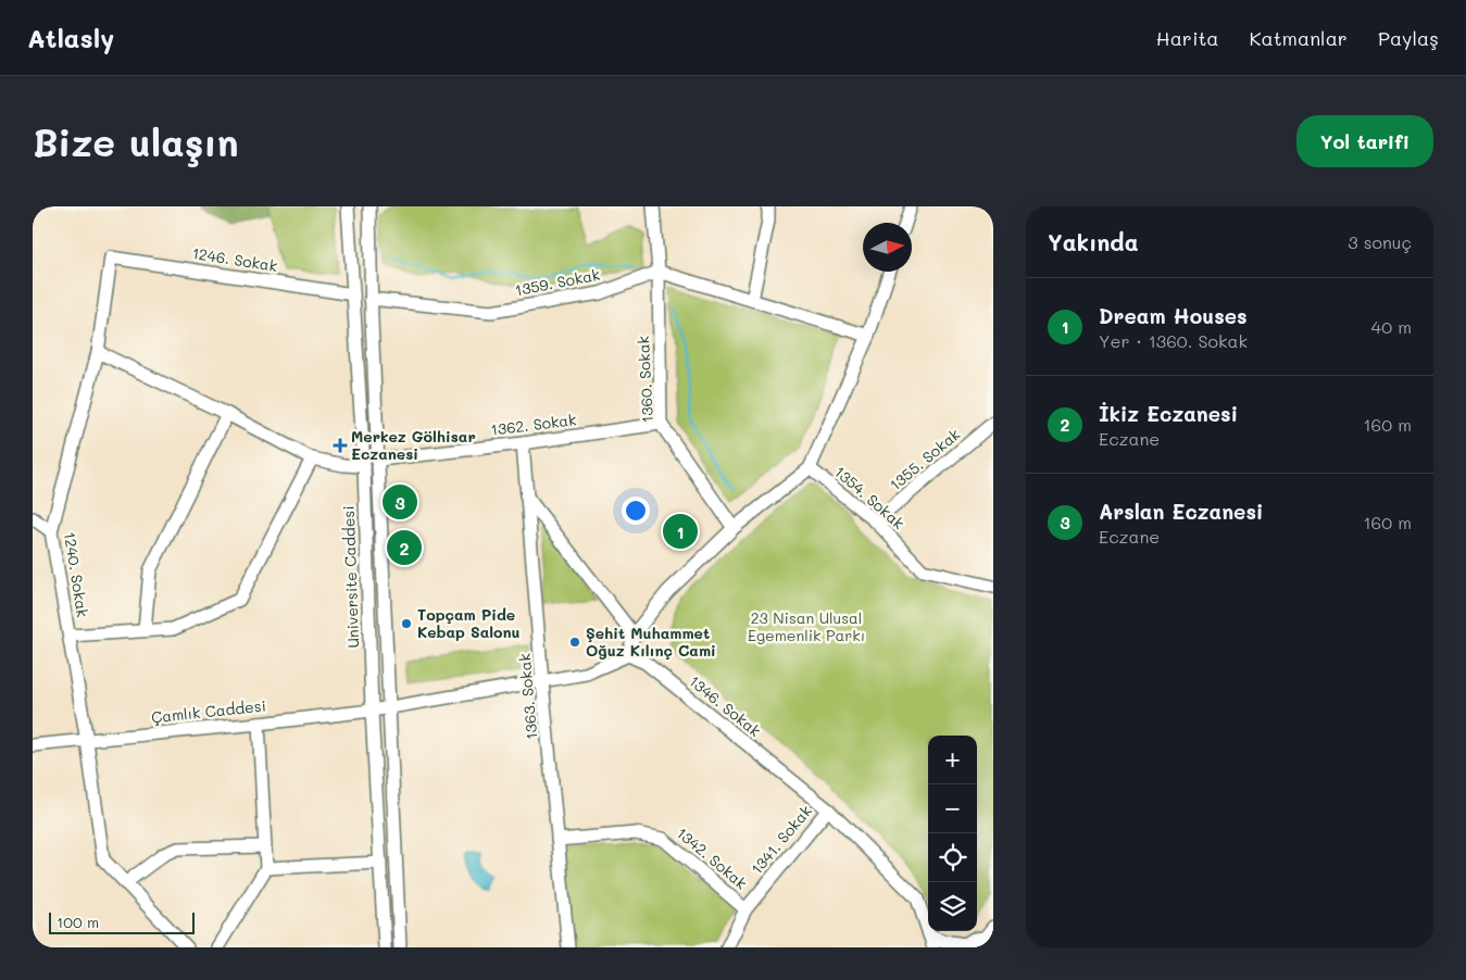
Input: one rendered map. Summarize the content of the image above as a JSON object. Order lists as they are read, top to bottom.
{
  "streets": {
    "street": [
      "1246. Sokak",
      "1359. Sokak",
      "1360. Sokak",
      "1362. Sokak",
      "1355. Sokak",
      "1354. Sokak",
      "1240. Sokak",
      "Universite Caddesi",
      "1363. Sokak",
      "1346. Sokak",
      "Çamlık Caddesi",
      "1341. Sokak",
      "1342. Sokak"
    ]
  },
  "crossings": [
    ["1246. Sokak", "1240. Sokak"],
    ["1246. Sokak", "Universite Caddesi"],
    ["1359. Sokak", "1360. Sokak"],
    ["1360. Sokak", "1362. Sokak"],
    ["1362. Sokak", "1363. Sokak"],
    ["1355. Sokak", "1354. Sokak"],
    ["1240. Sokak", "Çamlık Caddesi"],
    ["Universite Caddesi", "Çamlık Caddesi"],
    ["1363. Sokak", "1342. Sokak"],
    ["1346. Sokak", "1341. Sokak"],
    ["1341. Sokak", "1342. Sokak"]
  ],
  "parks": ["23 Nisan Ulusal Egemenlik Parkı"],
  "places": {
    "health": ["Merkez Gölhisar Eczanesi"],
    "other": ["Topçam Pide Kebap Salonu", "Şehit Muhammet Oğuz Kılınç Cami"]
  },
  "scale_bar": "100 m",
  "north": "right",
  "page": {
    "header": "Atlasly",
    "nav": ["Harita", "Katmanlar", "Paylaş"],
    "buttons": "Yol tarifi",
    "title": "Bize ulaşın",
    "heading": ["Yakında", "3 sonuç"],
    "list": [
      {
        "mark": "1",
        "name": "Dream Houses",
        "note": "Yer · 1360. Sokak",
        "value": "40 m"
      },
      {
        "mark": "2",
        "name": "İkiz Eczanesi",
        "note": "Eczane",
        "value": "160 m"
      },
      {
        "mark": "3",
        "name": "Arslan Eczanesi",
        "note": "Eczane",
        "value": "160 m"
      }
    ],
    "pins": ["3", "1", "2"],
    "map_buttons": ["+", "−"],
    "scale": "100 m"
  }
}
